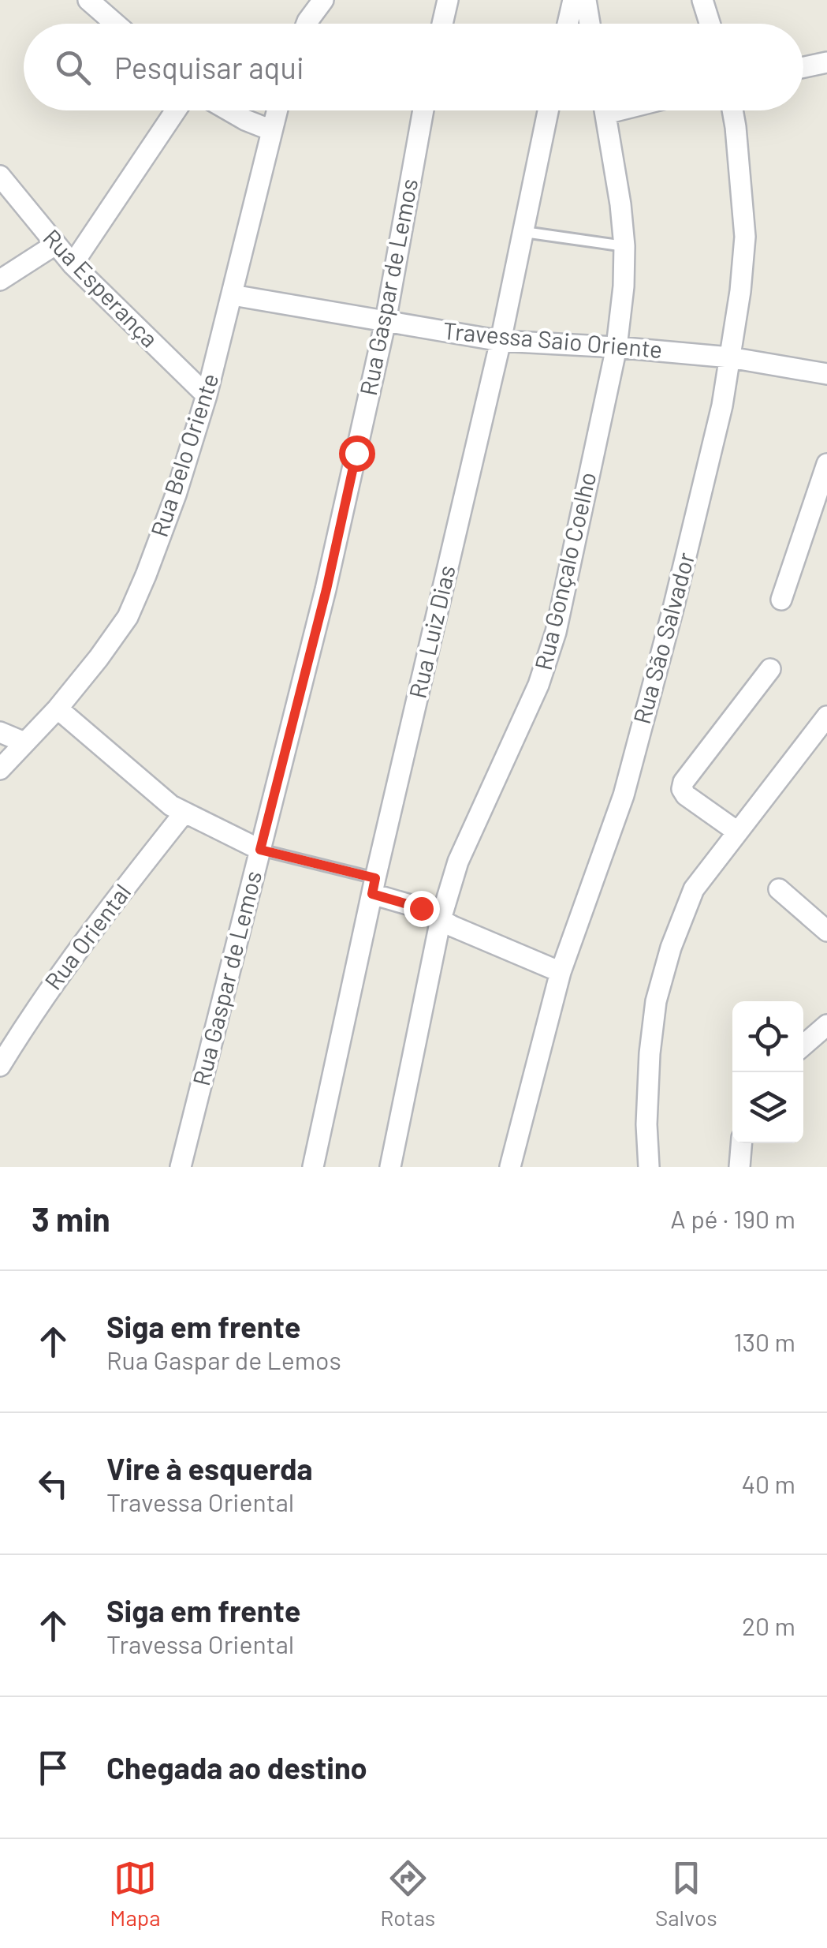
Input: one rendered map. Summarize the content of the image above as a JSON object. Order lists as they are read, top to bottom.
{
  "streets": {
    "street": [
      "Rua Gaspar de Lemos",
      "Rua Esperança",
      "Travessa Saio Oriente",
      "Rua Belo Oriente",
      "Rua Gonçalo Coelho",
      "Rua Luiz Dias",
      "Rua São Salvador",
      "Rua Oriental"
    ]
  },
  "crossings": [
    ["Rua Gaspar de Lemos", "Travessa Saio Oriente"],
    ["Rua Esperança", "Rua Belo Oriente"],
    ["Travessa Saio Oriente", "Rua Belo Oriente"],
    ["Travessa Saio Oriente", "Rua Gonçalo Coelho"],
    ["Travessa Saio Oriente", "Rua Luiz Dias"],
    ["Travessa Saio Oriente", "Rua São Salvador"]
  ],
  "page": {
    "search": "Pesquisar aqui",
    "heading": ["3 min", "A pé · 190 m"],
    "list": [
      ["Siga em frente", "Rua Gaspar de Lemos", "130 m"],
      ["Vire à esquerda", "Travessa Oriental", "40 m"],
      ["Siga em frente", "Travessa Oriental", "20 m"],
      "Chegada ao destino"
    ],
    "nav": ["Mapa", "Rotas", "Salvos"]
  }
}
